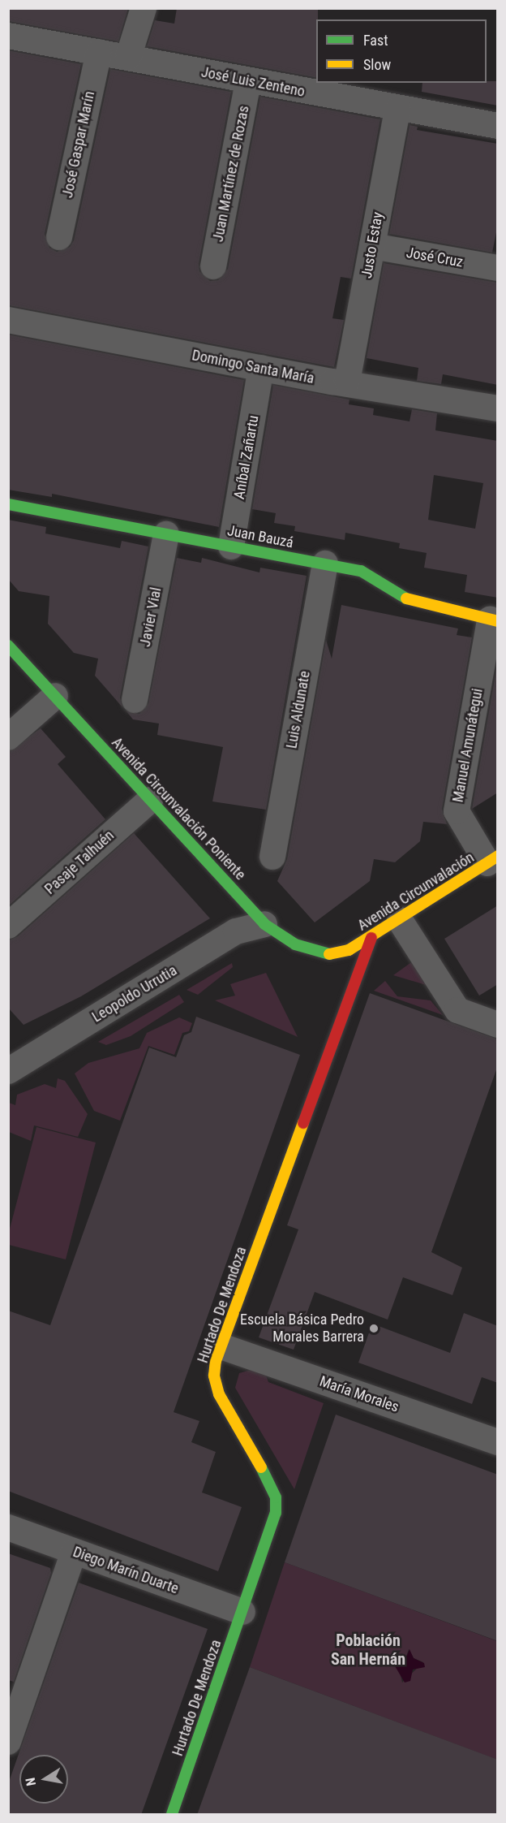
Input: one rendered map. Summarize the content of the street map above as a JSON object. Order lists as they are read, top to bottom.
{
  "streets": {
    "street": [
      "José Luis Zenteno",
      "José Gaspar Marín",
      "Juan Martínez de Rozas",
      "Justo Estay",
      "José Cruz",
      "Domingo Santa María",
      "Aníbal Zañartu",
      "Juan Bauzá",
      "Javier Vial",
      "Luis Aldunate",
      "Manuel Amunátegui",
      "Avenida Circunvalación Poniente",
      "Pasaje Talhuén",
      "Avenida Circunvalación",
      "Leopoldo Urrutia",
      "Hurtado De Mendoza",
      "María Morales",
      "Diego Marín Duarte"
    ]
  },
  "crossings": [
    ["José Luis Zenteno", "José Gaspar Marín"],
    ["José Luis Zenteno", "Juan Martínez de Rozas"],
    ["José Luis Zenteno", "Justo Estay"],
    ["Justo Estay", "José Cruz"],
    ["Justo Estay", "Domingo Santa María"],
    ["Domingo Santa María", "Aníbal Zañartu"],
    ["Aníbal Zañartu", "Juan Bauzá"],
    ["Juan Bauzá", "Javier Vial"],
    ["Juan Bauzá", "Luis Aldunate"],
    ["Juan Bauzá", "Manuel Amunátegui"],
    ["Manuel Amunátegui", "Avenida Circunvalación"],
    ["Avenida Circunvalación Poniente", "Pasaje Talhuén"],
    ["Avenida Circunvalación Poniente", "Avenida Circunvalación"],
    ["Avenida Circunvalación Poniente", "Leopoldo Urrutia"],
    ["Avenida Circunvalación", "Hurtado De Mendoza"],
    ["Hurtado De Mendoza", "María Morales"],
    ["Hurtado De Mendoza", "Diego Marín Duarte"]
  ],
  "districts": ["Población San Hernán"],
  "places": ["Escuela Básica Pedro Morales Barrera"],
  "legend": ["Fast", "Slow"],
  "north": "left"
}
